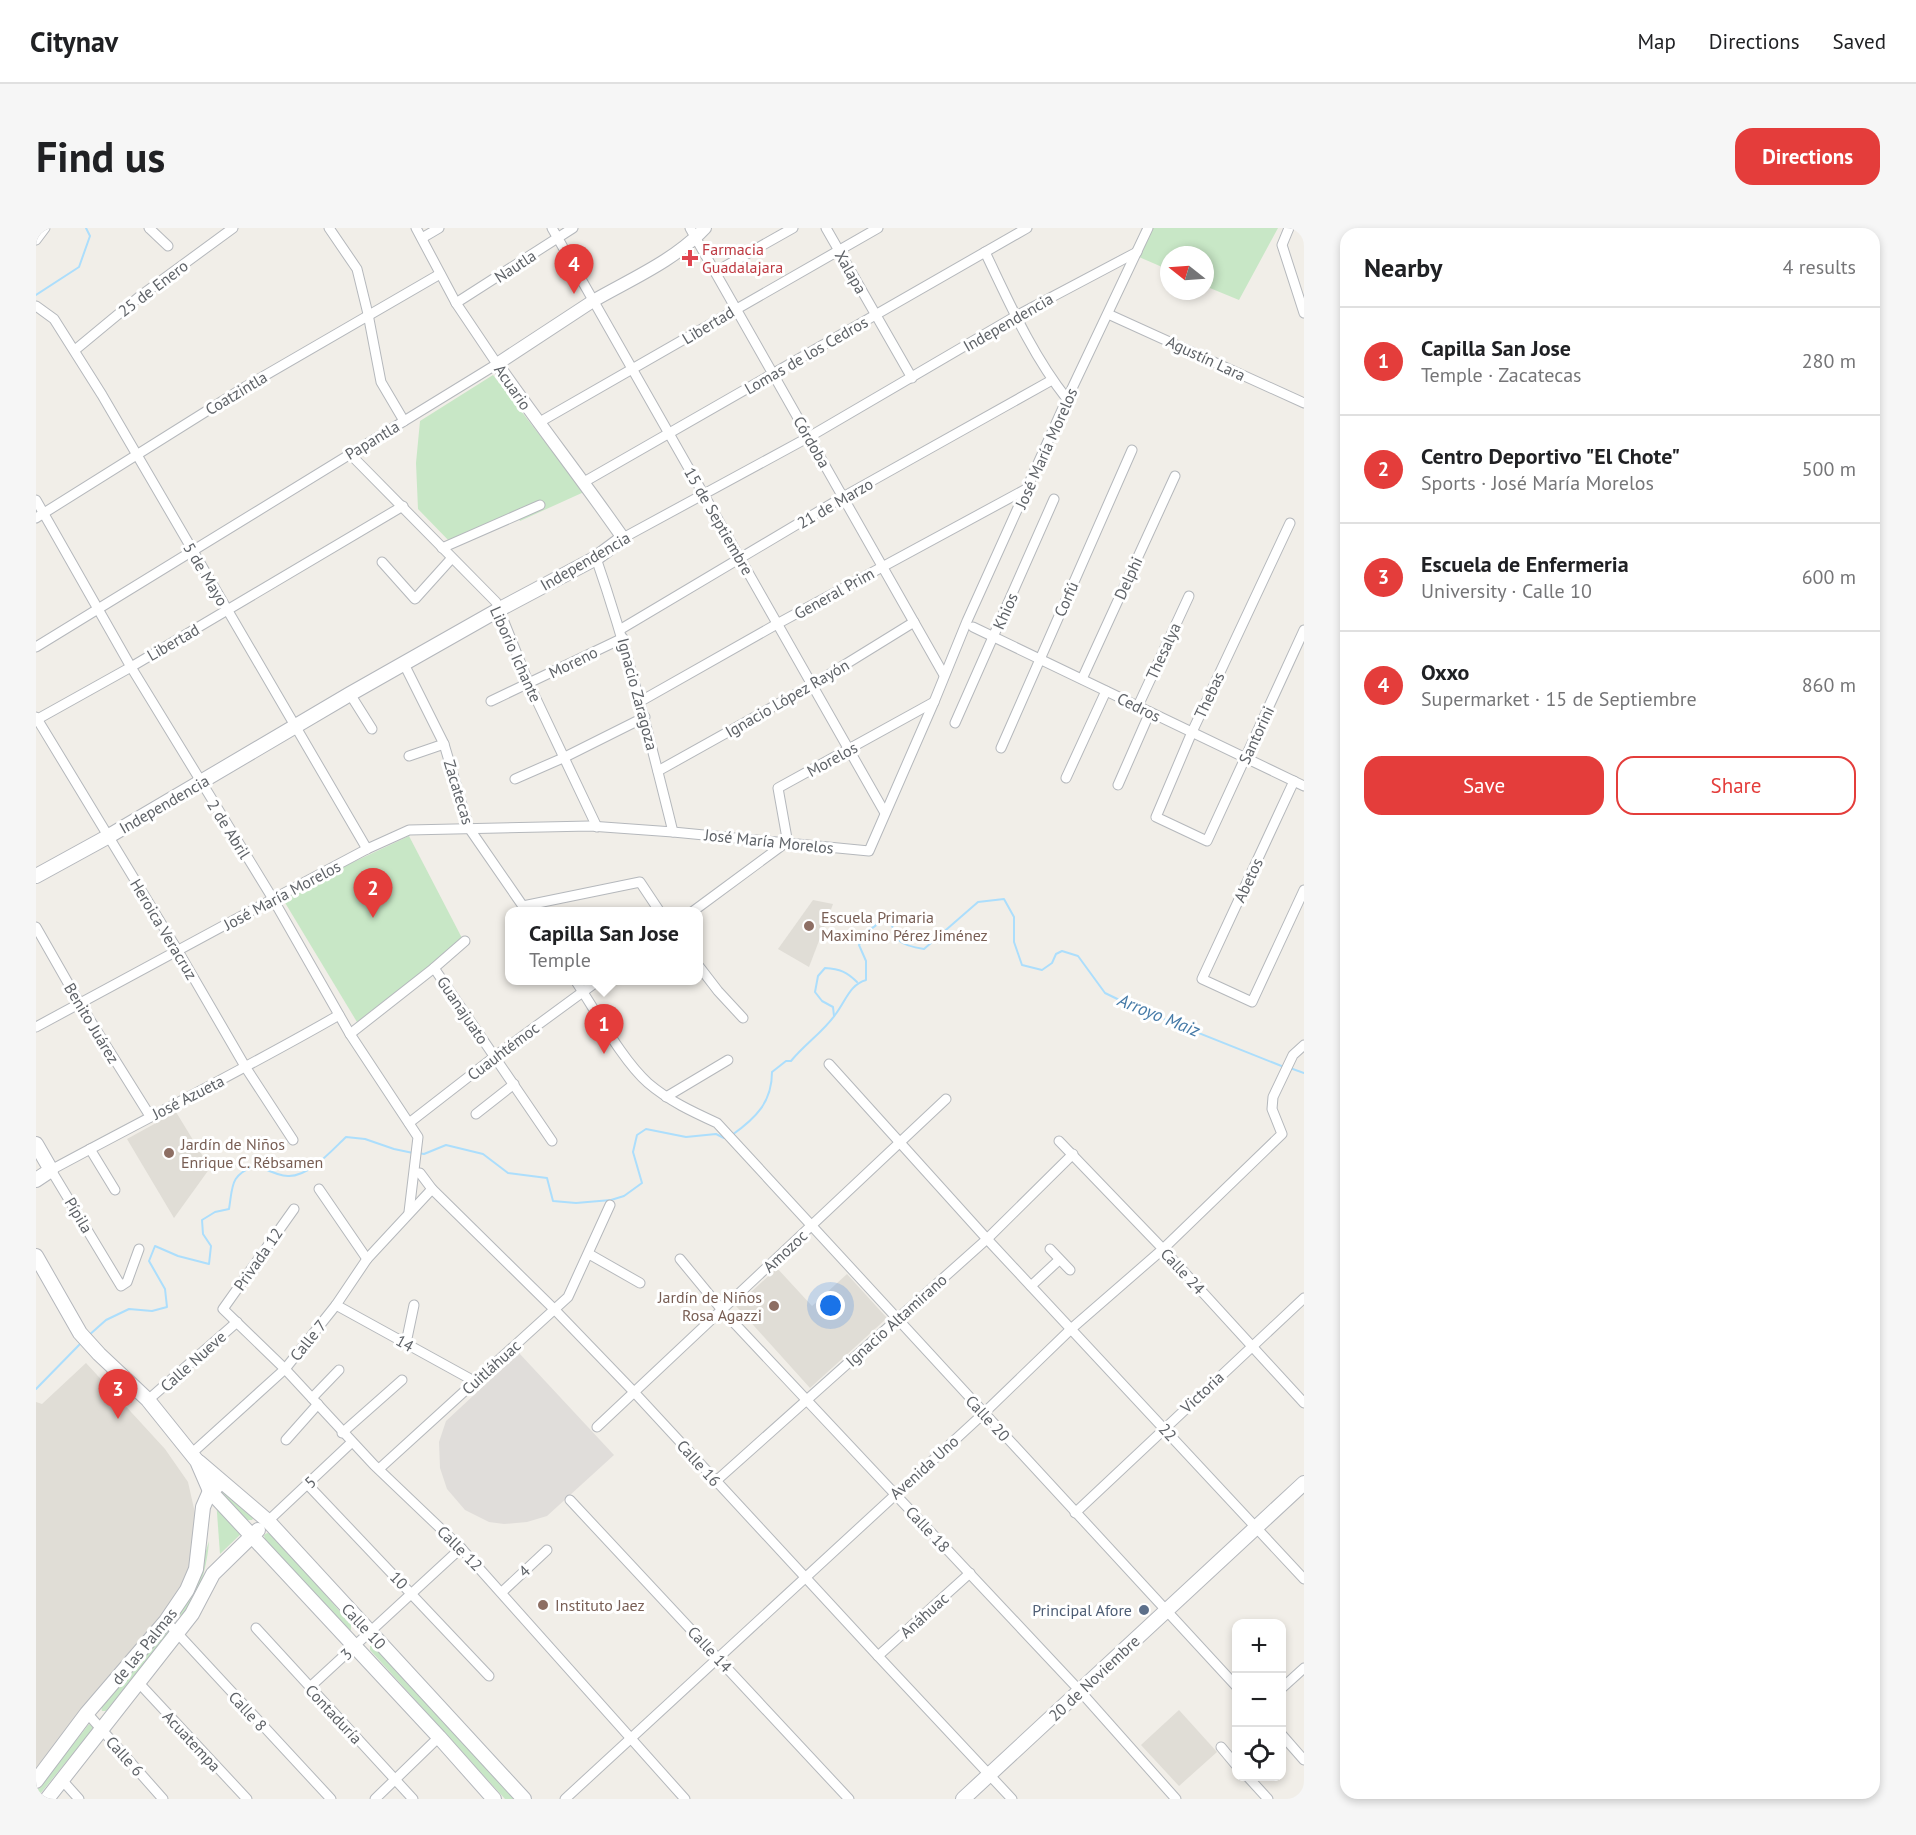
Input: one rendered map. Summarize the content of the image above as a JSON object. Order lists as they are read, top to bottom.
{
  "streets": {
    "main road": [
      "Independencia",
      "José Azueta",
      "Pípila",
      "Calle 10",
      "de las Palmas",
      "20 de Noviembre"
    ],
    "street": [
      "Nautla",
      "Xalapa",
      "25 de Enero",
      "Libertad",
      "Lomas de los Cedros",
      "Agustín Lara",
      "Acuario",
      "Coatzintla",
      "Papantla",
      "Córdoba",
      "José María Morelos",
      "21 de Marzo",
      "15 de Septiembre",
      "5 de Mayo",
      "Delphi",
      "General Prim",
      "Corfú",
      "Khios",
      "Thesalya",
      "Liborio Ichante",
      "Moreno",
      "Ignacio Zaragoza",
      "Thebas",
      "Ignacio López Rayón",
      "Cedros",
      "Santorini",
      "Morelos",
      "Zacatecas",
      "2 de Abril",
      "Abetos",
      "Heroica Veracruz",
      "Guanajuato",
      "Benito Juárez",
      "Cuauhtémoc",
      "Amozoc",
      "Privada 12",
      "Calle 24",
      "Ignacio Altamirano",
      "Calle 7",
      "14",
      "Calle Nueve",
      "Cuitláhuac",
      "Victoria",
      "Calle 20",
      "22",
      "Calle 16",
      "Avenida Uno",
      "5",
      "Calle 18",
      "Calle 12",
      "4",
      "10",
      "Anáhuac",
      "Calle 14",
      "3",
      "Calle 8",
      "Contaduría",
      "Acuatempa",
      "Calle 6"
    ]
  },
  "crossings": [
    ["Nautla", "Acuario"],
    ["Nautla", "15 de Septiembre"],
    ["Xalapa", "Independencia"],
    ["Xalapa", "Libertad"],
    ["Xalapa", "Lomas de los Cedros"],
    ["25 de Enero", "5 de Mayo"],
    ["Independencia", "Acuario"],
    ["Independencia", "Córdoba"],
    ["Independencia", "José María Morelos"],
    ["Independencia", "15 de Septiembre"],
    ["Independencia", "5 de Mayo"],
    ["Independencia", "Liborio Ichante"],
    ["Independencia", "Ignacio Zaragoza"],
    ["Independencia", "Zacatecas"],
    ["Independencia", "2 de Abril"],
    ["Independencia", "Heroica Veracruz"],
    ["Libertad", "Acuario"],
    ["Libertad", "Córdoba"],
    ["Libertad", "15 de Septiembre"],
    ["Libertad", "5 de Mayo"],
    ["Libertad", "Liborio Ichante"],
    ["Libertad", "2 de Abril"],
    ["Libertad", "Heroica Veracruz"],
    ["Lomas de los Cedros", "Acuario"],
    ["Lomas de los Cedros", "Córdoba"],
    ["Lomas de los Cedros", "15 de Septiembre"],
    ["Agustín Lara", "José María Morelos"],
    ["Acuario", "Coatzintla"],
    ["Acuario", "Papantla"],
    ["Coatzintla", "5 de Mayo"],
    ["Coatzintla", "2 de Abril"],
    ["Papantla", "Córdoba"],
    ["Papantla", "15 de Septiembre"],
    ["Papantla", "5 de Mayo"],
    ["Papantla", "Liborio Ichante"],
    ["Papantla", "2 de Abril"],
    ["Córdoba", "José María Morelos"],
    ["Córdoba", "21 de Marzo"],
    ["Córdoba", "General Prim"],
    ["Córdoba", "Ignacio López Rayón"],
    ["José María Morelos", "15 de Septiembre"],
    ["José María Morelos", "5 de Mayo"],
    ["José María Morelos", "General Prim"],
    ["José María Morelos", "Liborio Ichante"],
    ["José María Morelos", "Ignacio Zaragoza"],
    ["José María Morelos", "Morelos"],
    ["José María Morelos", "Zacatecas"],
    ["José María Morelos", "2 de Abril"],
    ["José María Morelos", "Heroica Veracruz"],
    ["José María Morelos", "Benito Juárez"],
    ["21 de Marzo", "15 de Septiembre"],
    ["21 de Marzo", "Moreno"],
    ["21 de Marzo", "Ignacio Zaragoza"],
    ["15 de Septiembre", "General Prim"],
    ["15 de Septiembre", "Ignacio López Rayón"],
    ["15 de Septiembre", "Morelos"],
    ["Delphi", "Cedros"],
    ["General Prim", "Ignacio Zaragoza"],
    ["Corfú", "Cedros"],
    ["Khios", "Cedros"],
    ["Thesalya", "Cedros"],
    ["Liborio Ichante", "Moreno"],
    ["Moreno", "Ignacio Zaragoza"],
    ["Ignacio Zaragoza", "Ignacio López Rayón"],
    ["Thebas", "Cedros"],
    ["Thebas", "Santorini"],
    ["Cedros", "Santorini"],
    ["Cedros", "Abetos"],
    ["2 de Abril", "Cuauhtémoc"],
    ["2 de Abril", "José Azueta"],
    ["Heroica Veracruz", "José Azueta"],
    ["Guanajuato", "Cuauhtémoc"],
    ["Benito Juárez", "José Azueta"],
    ["José Azueta", "Pípila"],
    ["Amozoc", "Calle 20"],
    ["Amozoc", "22"],
    ["Amozoc", "Calle 16"],
    ["Amozoc", "Calle 18"],
    ["Privada 12", "Calle 12"],
    ["Calle 24", "Ignacio Altamirano"],
    ["Calle 24", "Victoria"],
    ["Calle 24", "Avenida Uno"],
    ["Ignacio Altamirano", "Calle 20"],
    ["Ignacio Altamirano", "22"],
    ["Ignacio Altamirano", "Calle 16"],
    ["Ignacio Altamirano", "Calle 18"],
    ["Calle 7", "14"],
    ["Calle 7", "Calle 16"],
    ["Calle 7", "Calle 12"],
    ["Calle 7", "Calle 10"],
    ["14", "Cuitláhuac"],
    ["Calle Nueve", "Calle 12"],
    ["Calle Nueve", "Calle 10"],
    ["Cuitláhuac", "Calle 16"],
    ["Cuitláhuac", "Calle 12"],
    ["Victoria", "Calle 20"],
    ["Victoria", "22"],
    ["Calle 20", "Avenida Uno"],
    ["Calle 20", "20 de Noviembre"],
    ["22", "Avenida Uno"],
    ["22", "20 de Noviembre"],
    ["Calle 16", "Avenida Uno"],
    ["Calle 16", "Anáhuac"],
    ["Calle 16", "20 de Noviembre"],
    ["Avenida Uno", "Calle 18"],
    ["Avenida Uno", "Calle 12"],
    ["Avenida Uno", "Calle 14"],
    ["5", "Calle 12"],
    ["5", "10"],
    ["5", "Calle 10"],
    ["5", "de las Palmas"],
    ["Calle 18", "Anáhuac"],
    ["Calle 18", "20 de Noviembre"],
    ["Calle 12", "4"],
    ["Calle 12", "3"],
    ["10", "3"],
    ["Calle 10", "de las Palmas"],
    ["Calle 10", "3"],
    ["de las Palmas", "Calle 8"],
    ["de las Palmas", "Acuatempa"],
    ["de las Palmas", "Calle 6"],
    ["3", "Contaduría"]
  ],
  "water": ["Arroyo Maiz"],
  "places": {
    "health": ["Farmacia Guadalajara"],
    "other": [
      "Escuela Primaria Maximino Pérez Jiménez",
      "Jardín de Niños Enrique C. Rébsamen",
      "Jardín de Niños Rosa Agazzi",
      "Instituto Jaez",
      "Principal Afore"
    ]
  },
  "north": "left",
  "page": {
    "header": "Citynav",
    "nav": ["Map", "Directions", "Saved"],
    "buttons": [
      "Directions",
      ["Save", "Share"]
    ],
    "title": "Find us",
    "heading": ["Nearby", "4 results"],
    "pins": [
      "4",
      "2",
      "1",
      "3"
    ],
    "list": [
      {
        "mark": "1",
        "name": "Capilla San Jose",
        "note": "Temple · Zacatecas",
        "value": "280 m"
      },
      {
        "mark": "2",
        "name": "Centro Deportivo \"El Chote\"",
        "note": "Sports · José María Morelos",
        "value": "500 m"
      },
      {
        "mark": "3",
        "name": "Escuela de Enfermeria",
        "note": "University · Calle 10",
        "value": "600 m"
      },
      {
        "mark": "4",
        "name": "Oxxo",
        "note": "Supermarket · 15 de Septiembre",
        "value": "860 m"
      }
    ],
    "popup": ["Capilla San Jose", "Temple"],
    "map_buttons": ["+", "−"]
  }
}
